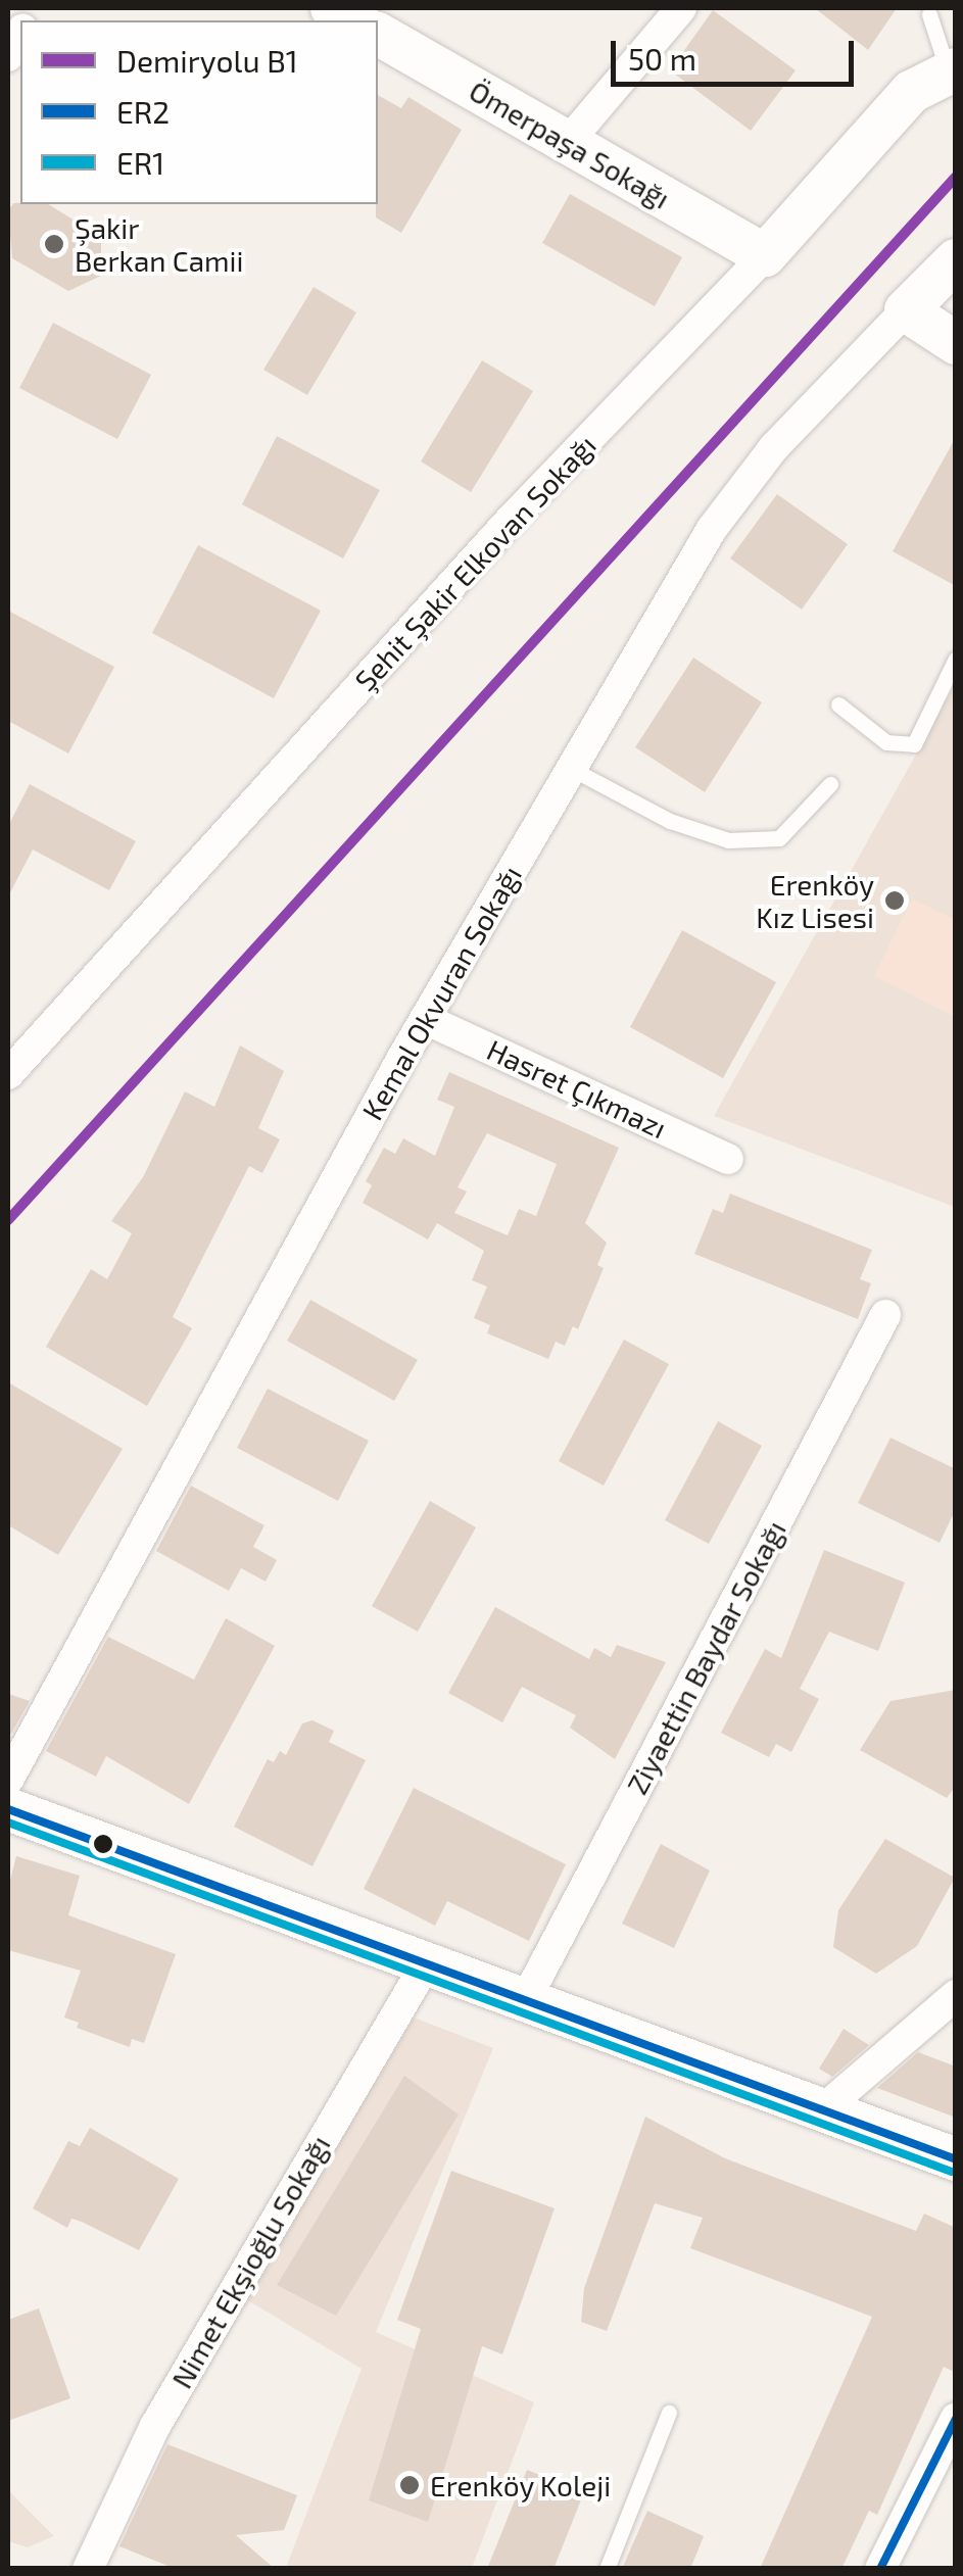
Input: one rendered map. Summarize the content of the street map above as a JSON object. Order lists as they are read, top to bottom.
{
  "streets": {
    "main road": ["Ömerpaşa Sokağı", "Şehit Şakir Elkovan Sokağı", "Kemal Okvuran Sokağı"],
    "street": ["Hasret Çıkmazı", "Ziyaettin Baydar Sokağı", "Nimet Ekşioğlu Sokağı"]
  },
  "crossings": [
    ["Ömerpaşa Sokağı", "Şehit Şakir Elkovan Sokağı"],
    ["Kemal Okvuran Sokağı", "Hasret Çıkmazı"]
  ],
  "places": ["Şakir Berkan Camii", "Erenköy Kız Lisesi", "Erenköy Koleji"],
  "lines": ["rail line B1", "transit line ER2", "transit line ER1"],
  "legend": ["Demiryolu B1", "ER2", "ER1"],
  "scale_bar": "50 m"
}
